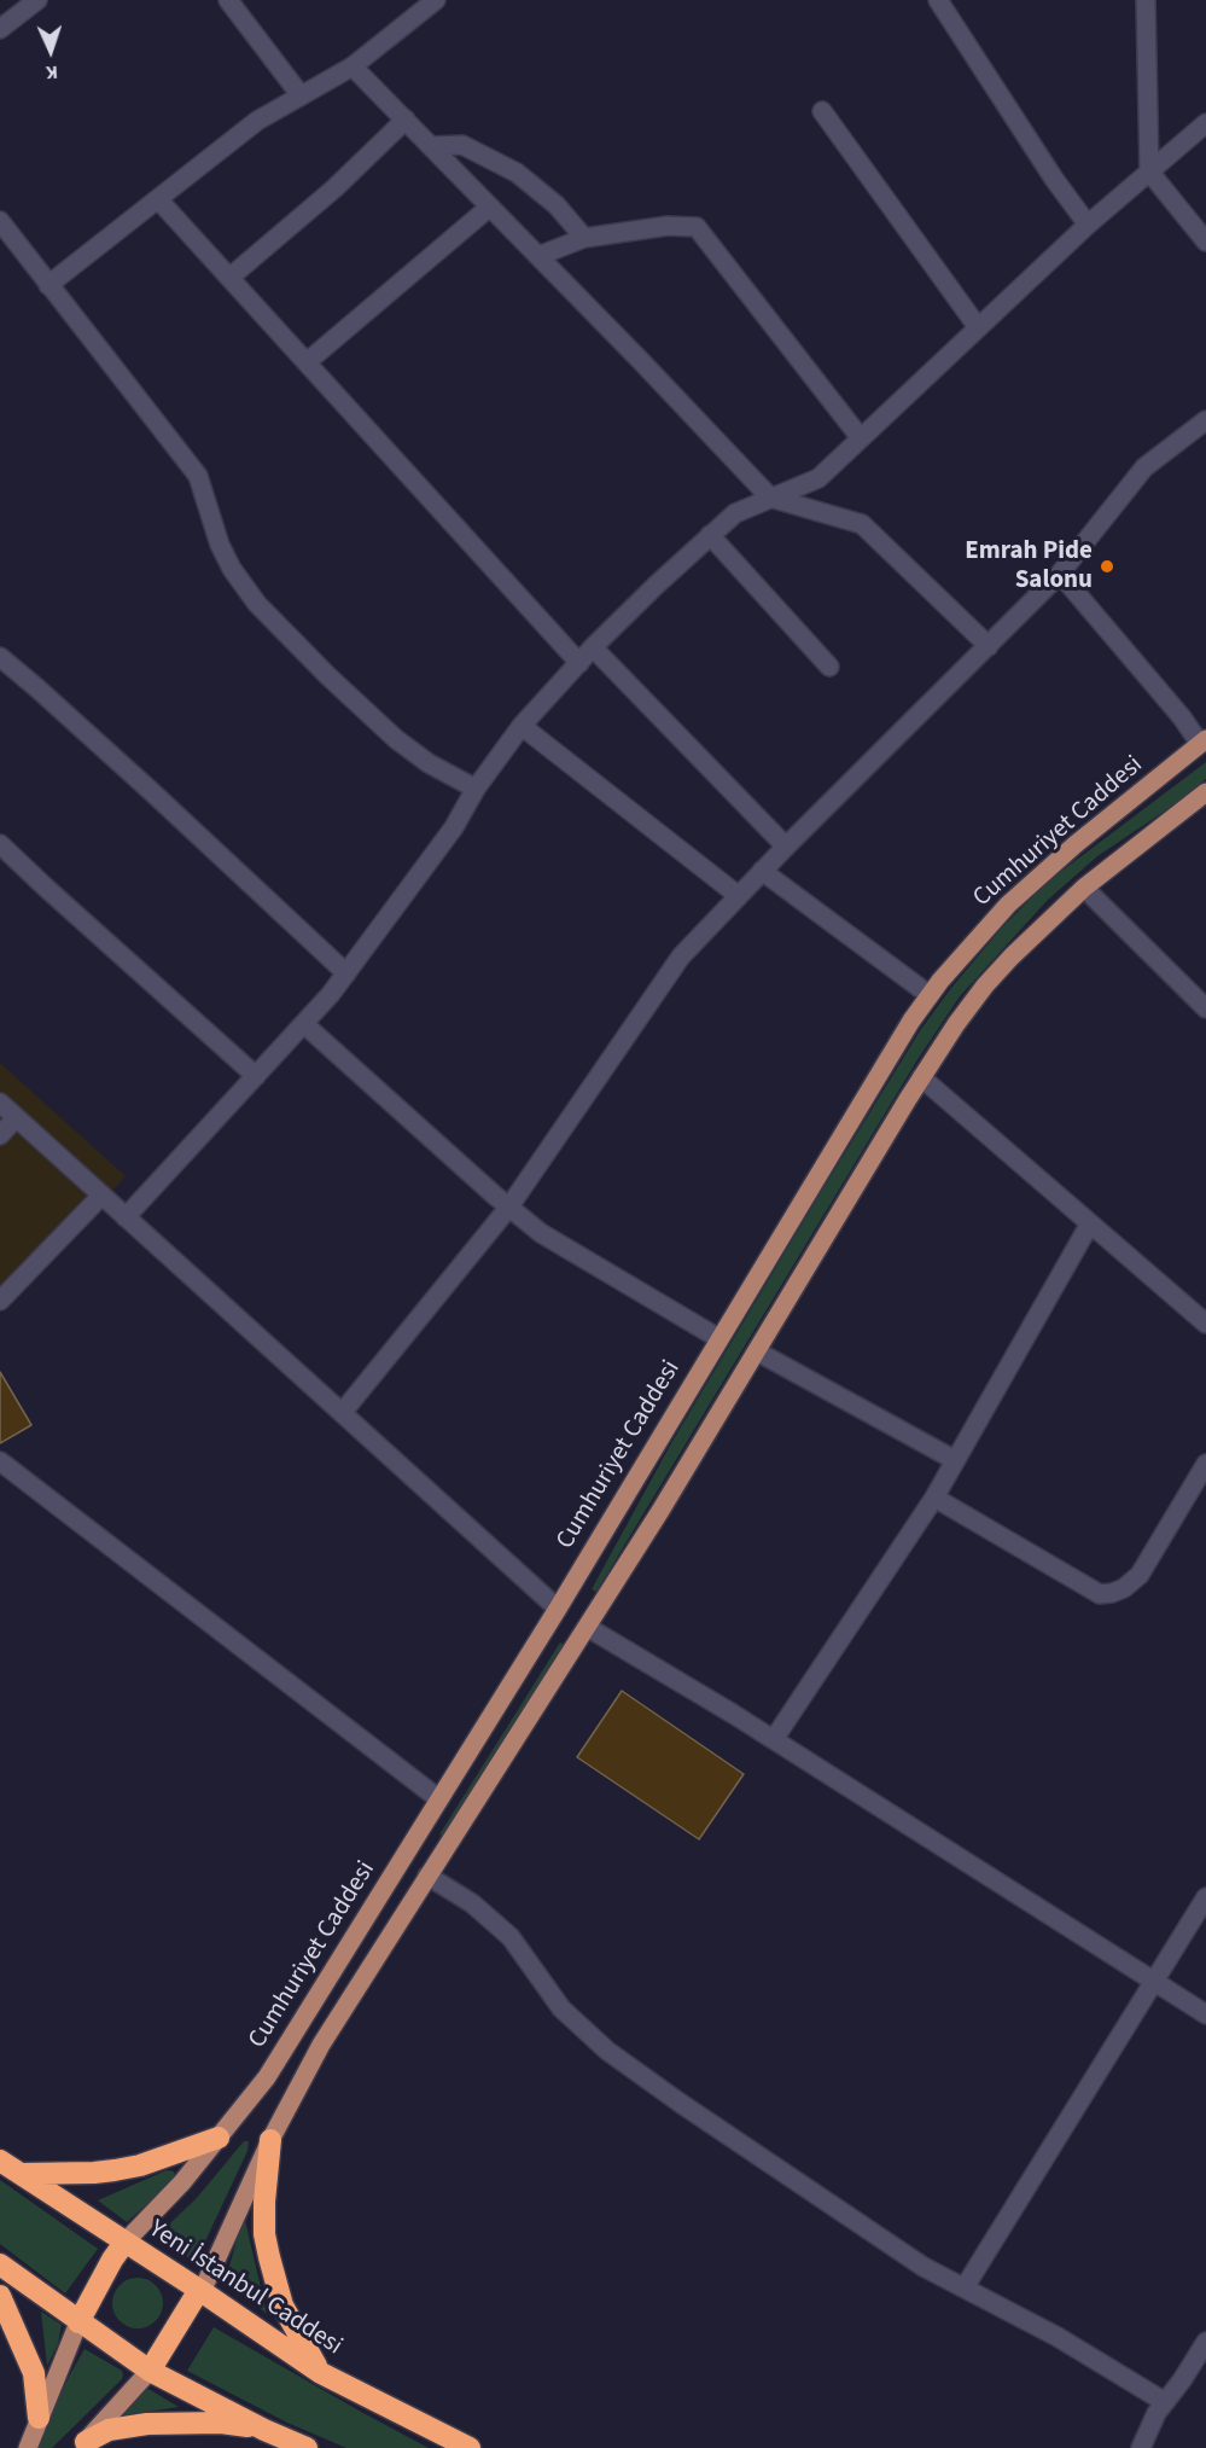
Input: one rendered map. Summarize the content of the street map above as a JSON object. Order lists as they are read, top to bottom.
{
  "streets": {
    "highway": ["Yeni İstanbul Caddesi"],
    "main road": ["Cumhuriyet Caddesi"]
  },
  "crossings": [
    ["Cumhuriyet Caddesi", "Yeni İstanbul Caddesi"]
  ],
  "places": ["Emrah Pide Salonu"],
  "north": "bottom"
}
